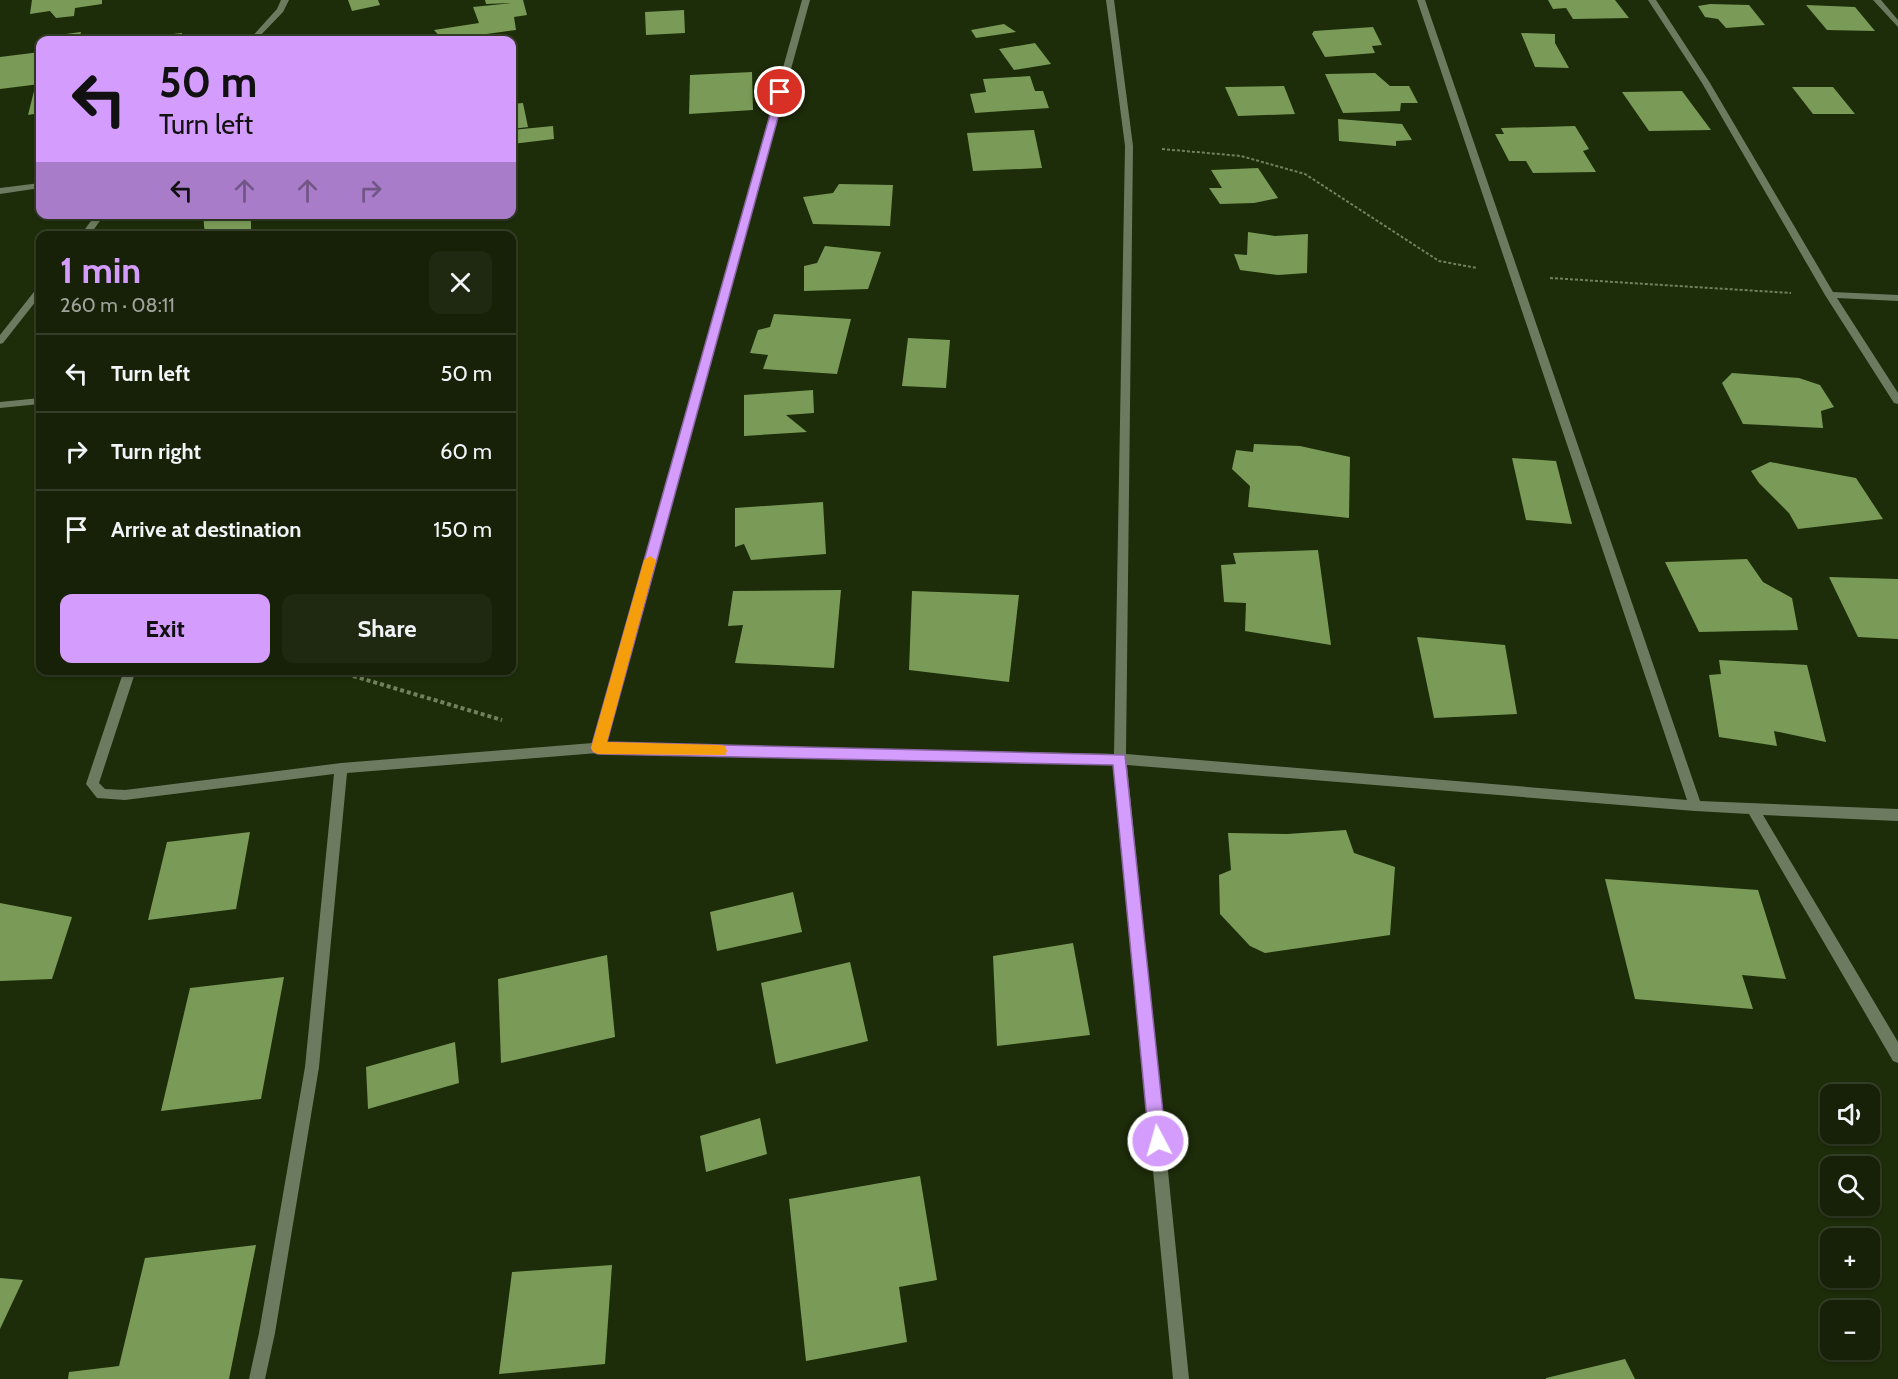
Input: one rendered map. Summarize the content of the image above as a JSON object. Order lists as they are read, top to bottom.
{
  "page": {
    "turn": ["50 m", "Turn left"],
    "heading": ["1 min", "260 m · 08:11"],
    "list": [
      {
        "name": "Turn left",
        "value": "50 m"
      },
      {
        "name": "Turn right",
        "value": "60 m"
      },
      {
        "name": "Arrive at destination",
        "value": "150 m"
      }
    ],
    "buttons": ["Exit", "Share"],
    "map_buttons": ["+", "−"]
  }
}
